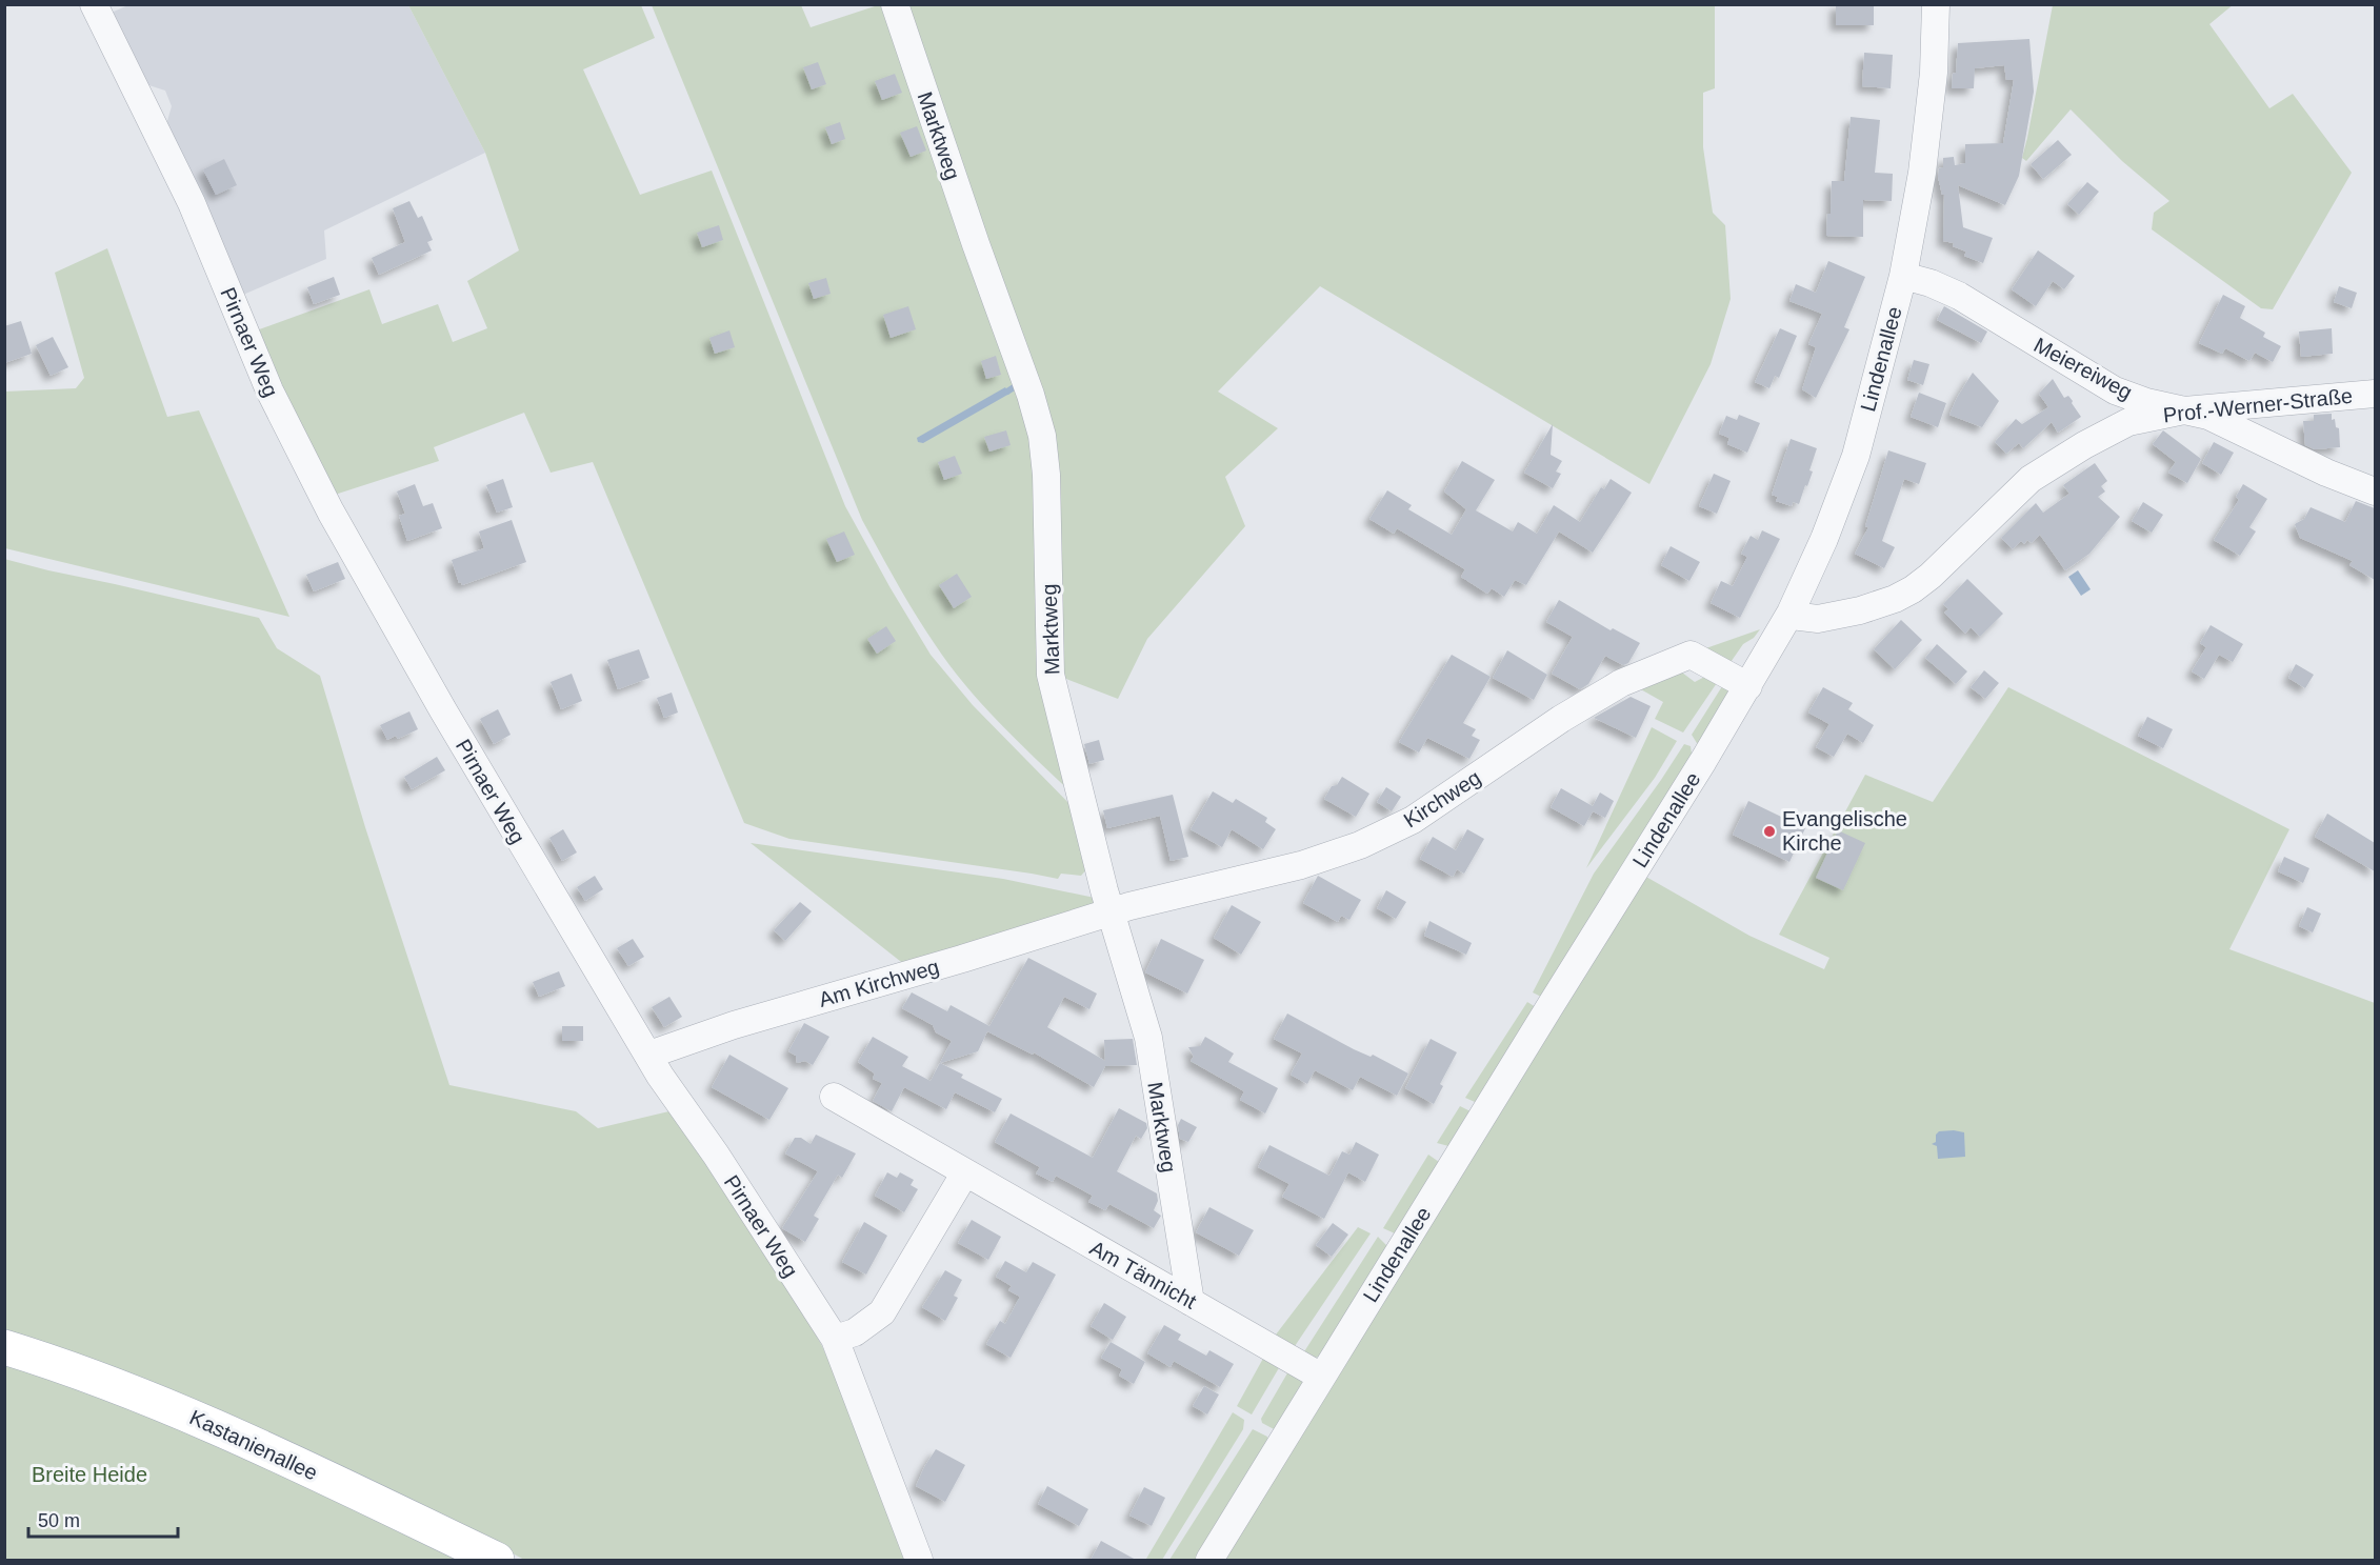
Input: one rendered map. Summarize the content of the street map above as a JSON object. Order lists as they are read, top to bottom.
{
  "streets": {
    "main road": ["Kastanienallee"],
    "street": [
      "Marktweg",
      "Pirnaer Weg",
      "Lindenallee",
      "Meiereiweg",
      "Prof.-Werner-Straße",
      "Kirchweg",
      "Am Kirchweg",
      "Am Tännicht"
    ]
  },
  "crossings": [
    ["Marktweg", "Kirchweg"],
    ["Marktweg", "Am Kirchweg"],
    ["Marktweg", "Am Tännicht"],
    ["Pirnaer Weg", "Am Kirchweg"],
    ["Lindenallee", "Meiereiweg"],
    ["Lindenallee", "Prof.-Werner-Straße"],
    ["Lindenallee", "Kirchweg"],
    ["Lindenallee", "Am Tännicht"],
    ["Meiereiweg", "Prof.-Werner-Straße"],
    ["Kirchweg", "Am Kirchweg"]
  ],
  "parks": ["Breite Heide"],
  "places": ["Evangelische Kirche"],
  "scale_bar": "50 m"
}
